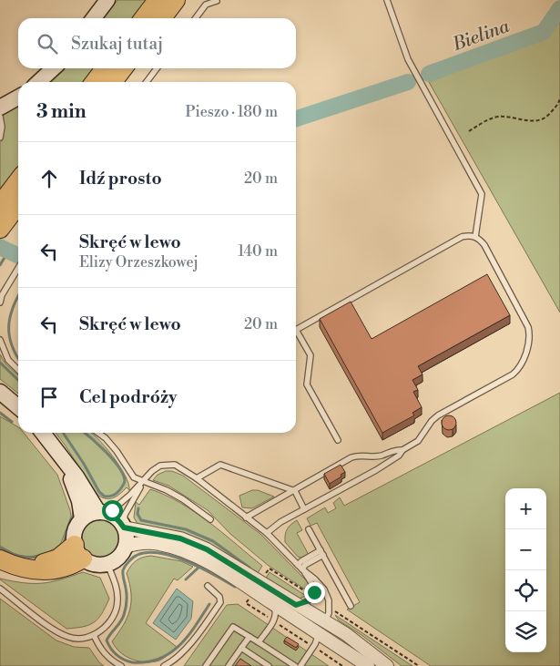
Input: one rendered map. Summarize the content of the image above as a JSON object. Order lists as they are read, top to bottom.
{
  "water": ["Bielina"],
  "page": {
    "search": "Szukaj tutaj",
    "heading": ["3 min", "Pieszo · 180 m"],
    "list": [
      ["Idź prosto", "20 m"],
      ["Skręć w lewo", "Elizy Orzeszkowej", "140 m"],
      ["Skręć w lewo", "20 m"],
      "Cel podróży"
    ],
    "map_buttons": ["+", "−"]
  }
}
